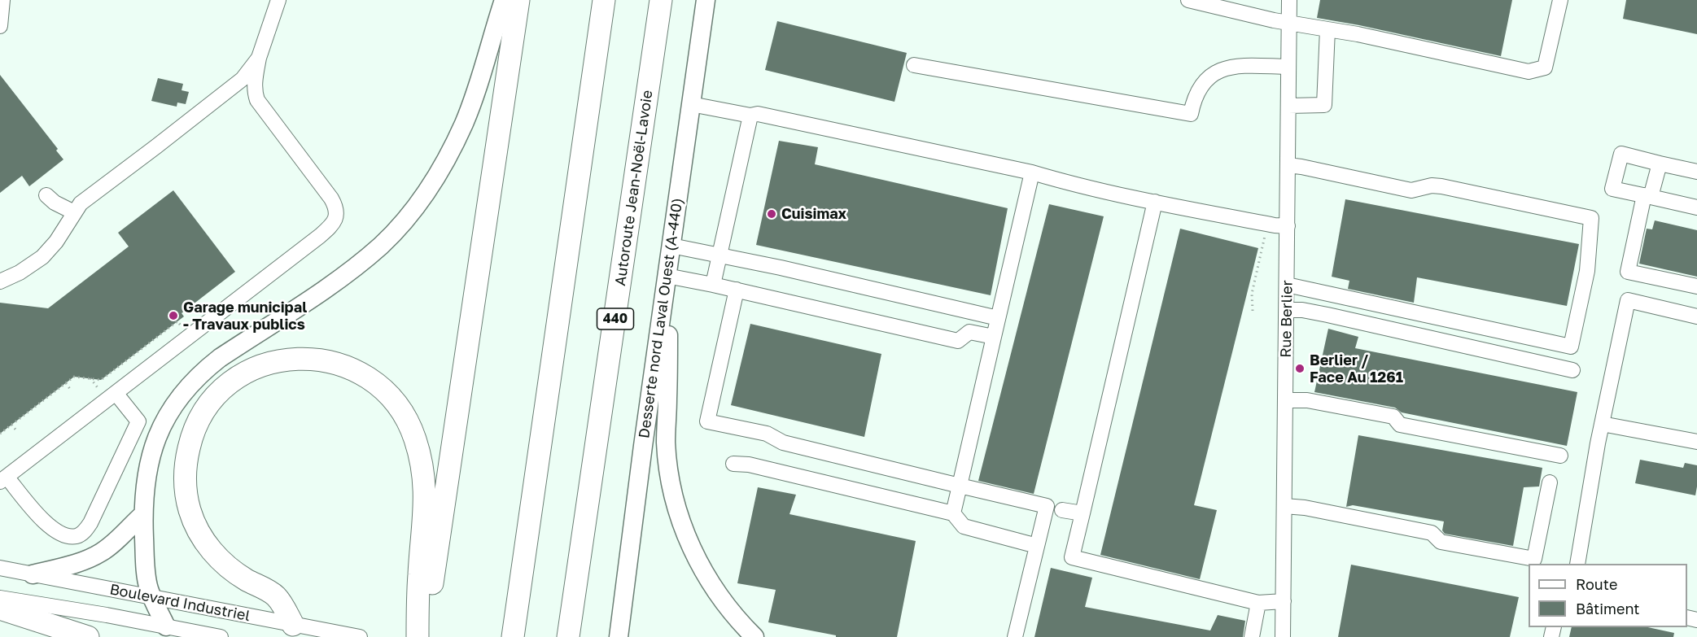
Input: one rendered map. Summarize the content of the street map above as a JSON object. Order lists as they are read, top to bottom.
{
  "streets": {
    "highway": ["Autoroute Jean-Noël-Lavoie", "440"],
    "main road": ["Desserte nord Laval Ouest (A-440)"],
    "street": ["Rue Berlier", "Boulevard Industriel"]
  },
  "places": ["Cuisimax", "Garage municipal - Travaux publics", "Berlier / Face Au 1261"],
  "legend": ["Route", "Bâtiment"]
}
